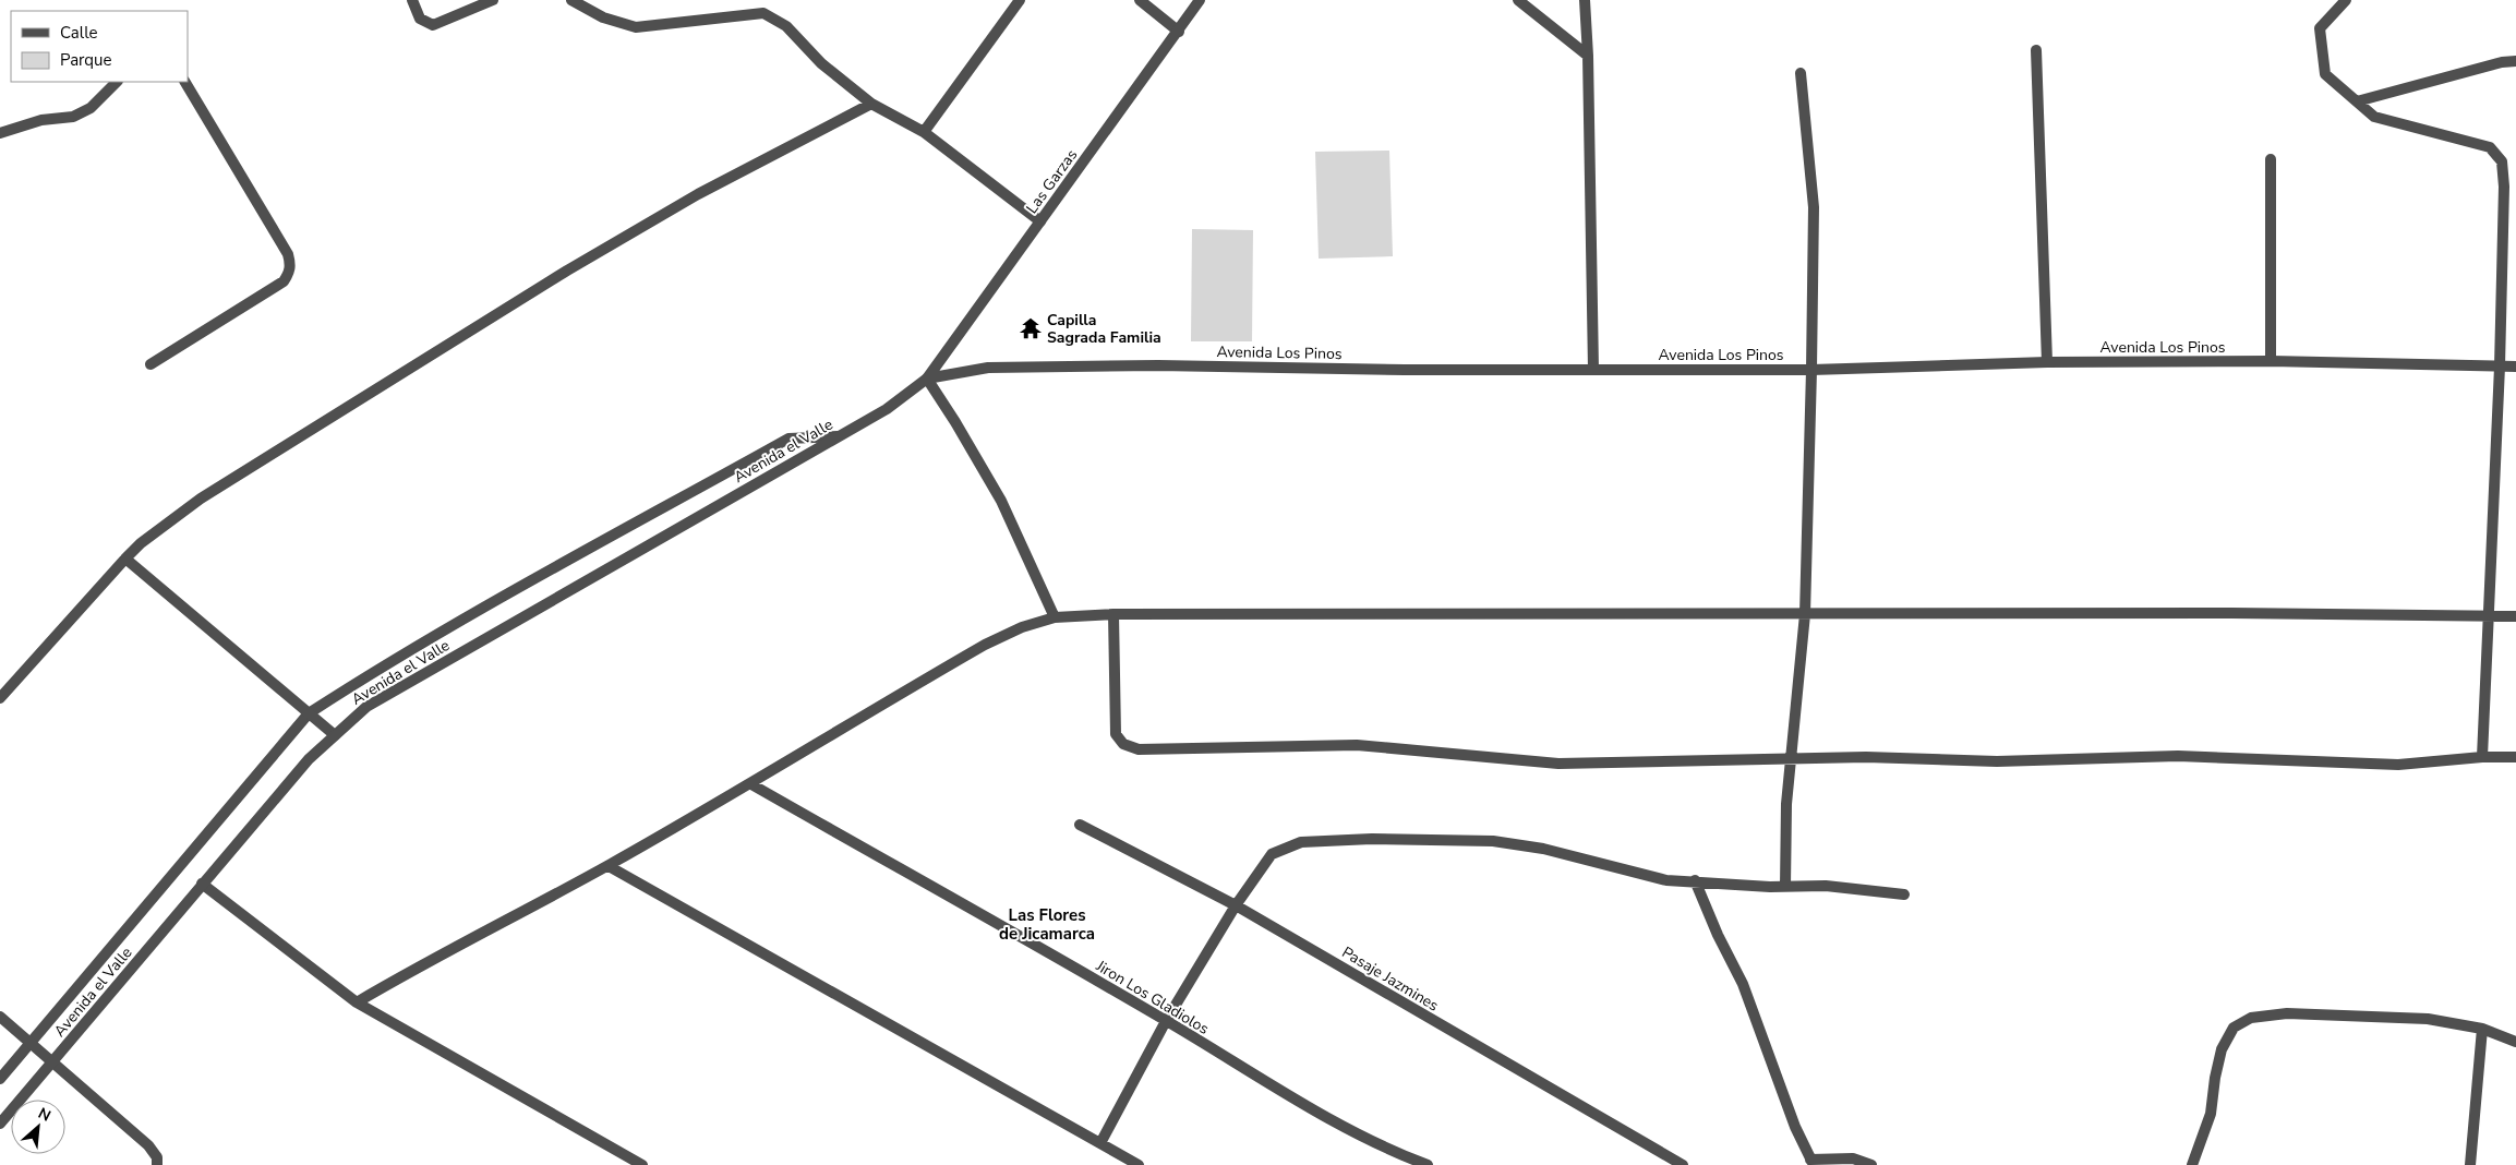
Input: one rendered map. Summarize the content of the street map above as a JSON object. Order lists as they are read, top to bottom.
{
  "streets": {
    "street": [
      "Las Garzas",
      "Avenida Los Pinos",
      "Avenida el Valle",
      "Pasaje Jazmines",
      "Jiron Los Gladiolos"
    ]
  },
  "crossings": [
    ["Las Garzas", "Avenida Los Pinos"],
    ["Las Garzas", "Avenida el Valle"],
    ["Avenida Los Pinos", "Avenida el Valle"]
  ],
  "districts": ["Las Flores de Jicamarca"],
  "places": {
    "temple": ["Capilla Sagrada Familia"]
  },
  "legend": ["Calle", "Parque"],
  "north": "top right"
}
